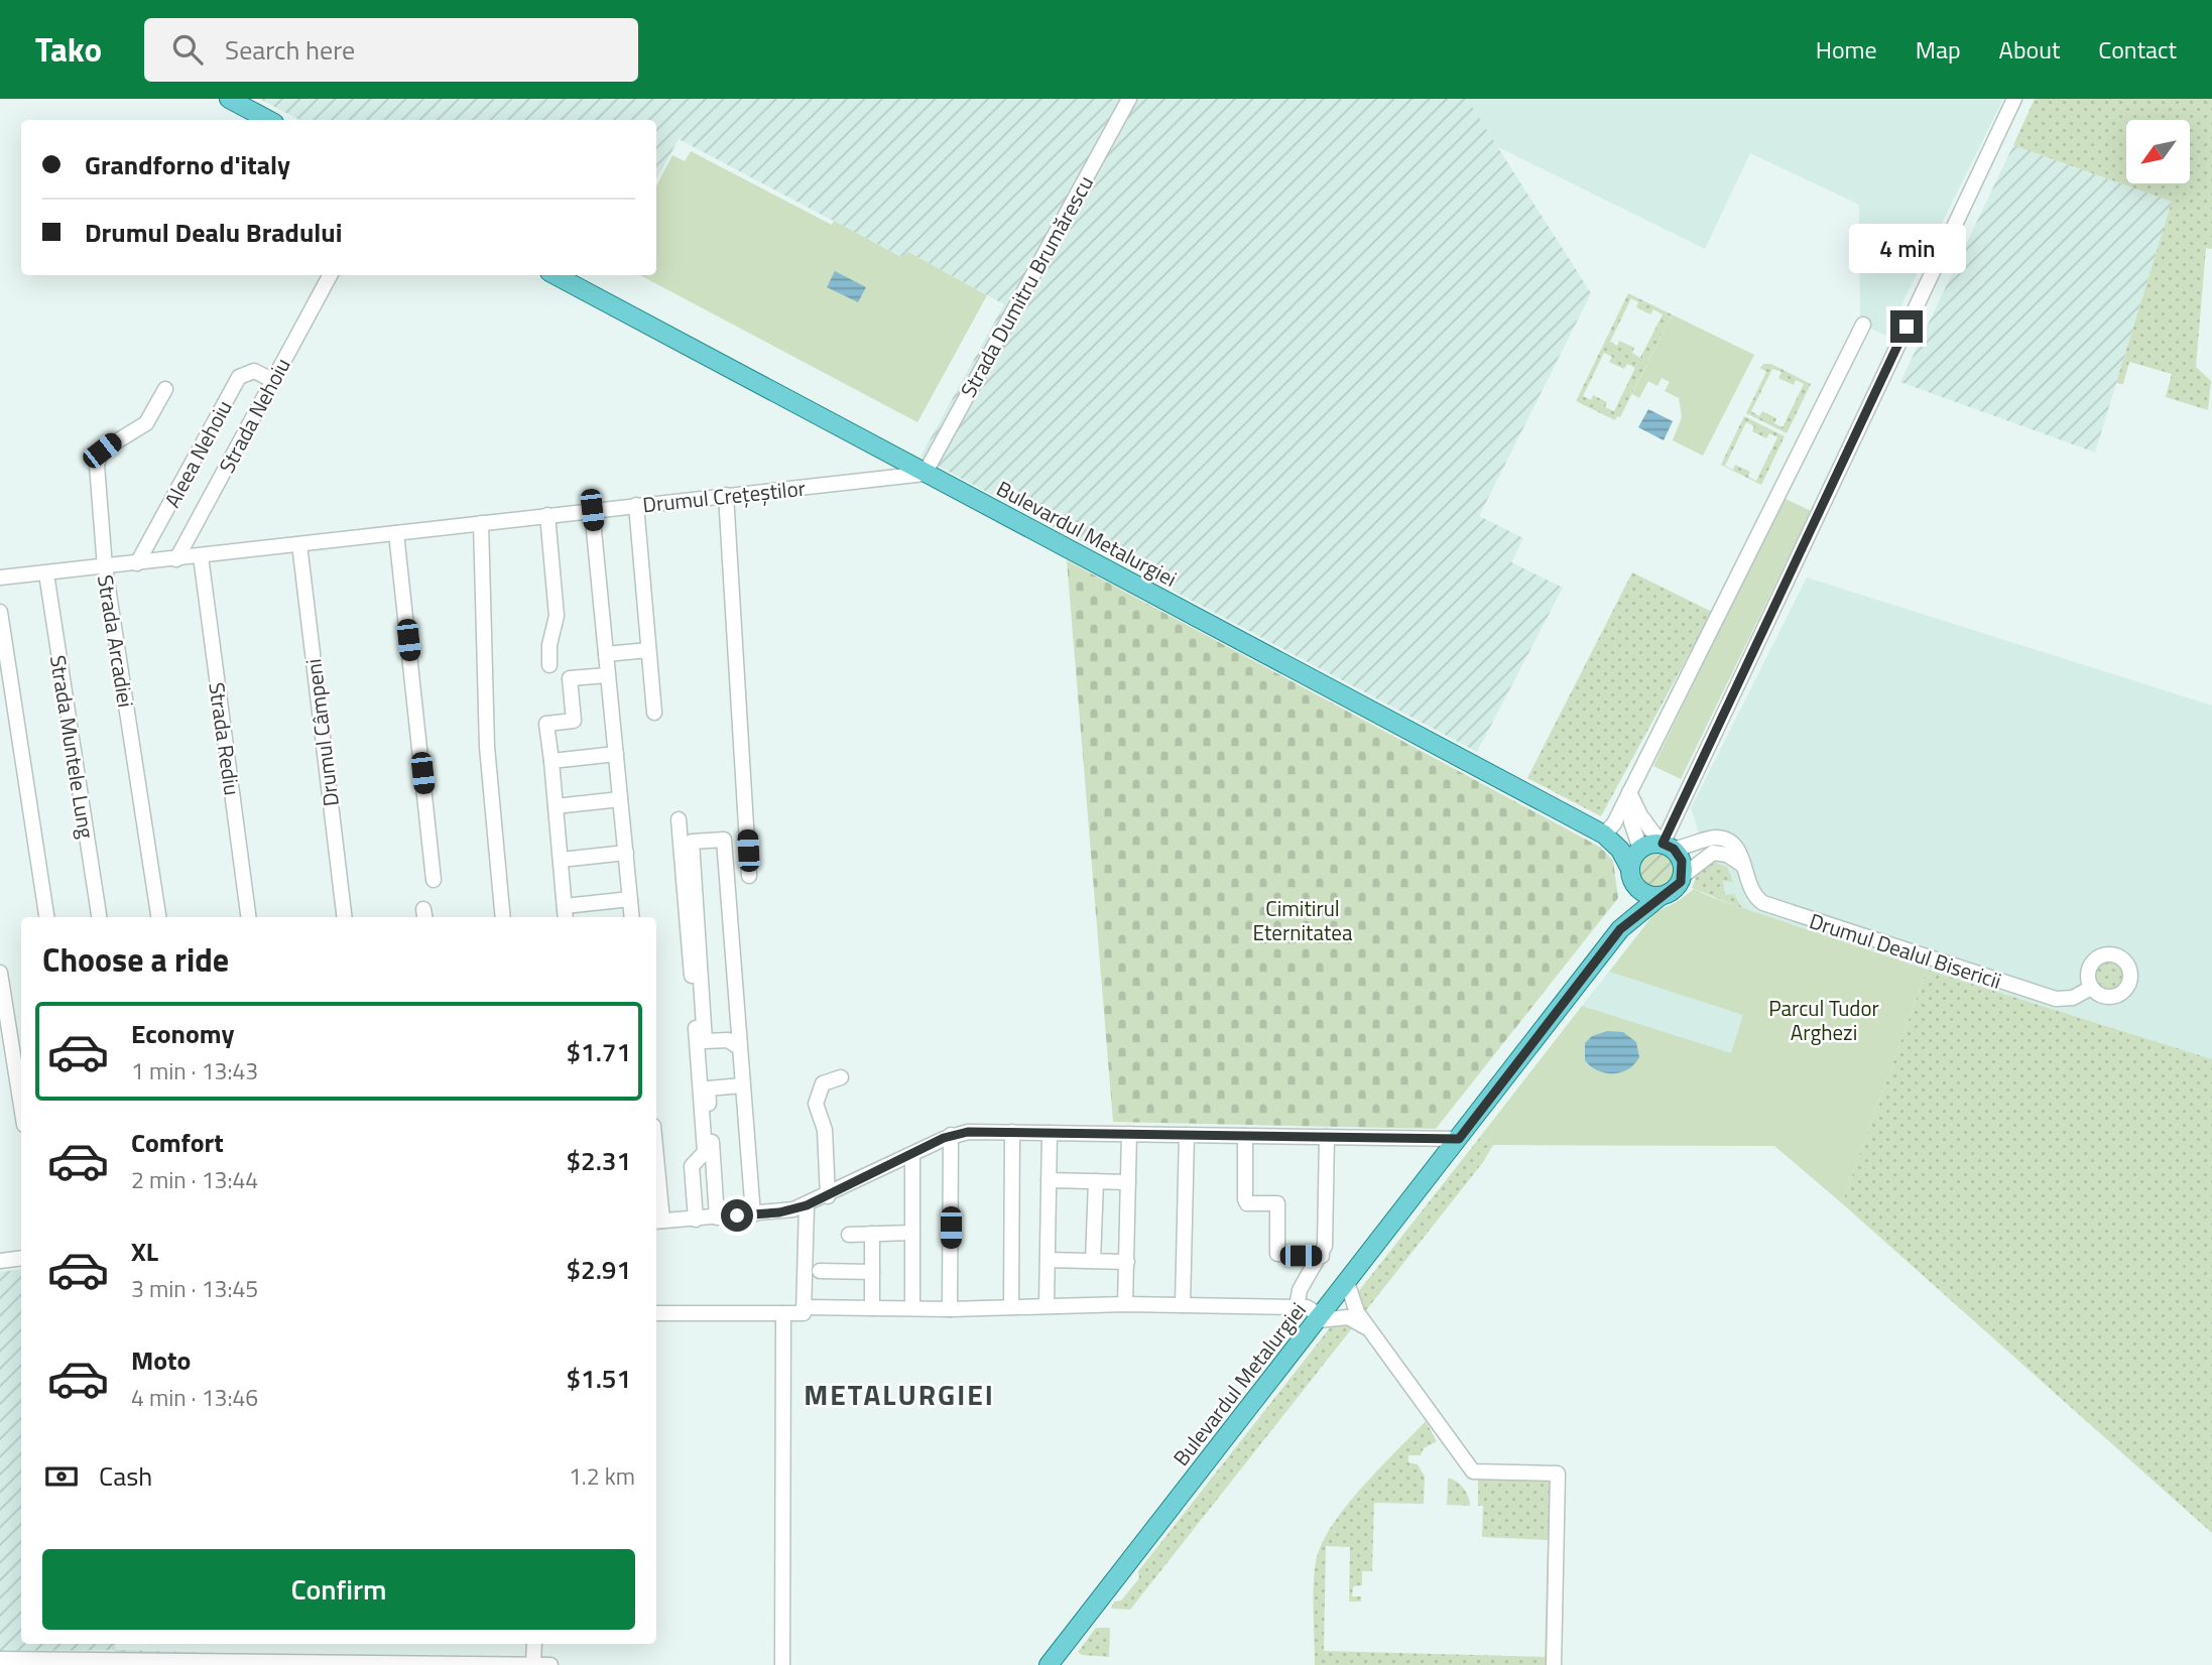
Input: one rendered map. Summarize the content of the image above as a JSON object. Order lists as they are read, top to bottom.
{
  "streets": {
    "main road": ["Bulevardul Metalurgiei"],
    "street": [
      "Strada Dumitru Brumărescu",
      "Strada Nehoiu",
      "Aleea Nehoiu",
      "Drumul Crețeștilor",
      "Strada Arcadiei",
      "Drumul Câmpeni",
      "Strada Rediu",
      "Strada Muntele Lung",
      "Drumul Dealul Bisericii"
    ]
  },
  "crossings": [
    ["Strada Dumitru Brumărescu", "Drumul Crețeștilor"],
    ["Strada Dumitru Brumărescu", "Bulevardul Metalurgiei"],
    ["Strada Nehoiu", "Aleea Nehoiu"],
    ["Strada Nehoiu", "Drumul Crețeștilor"],
    ["Aleea Nehoiu", "Drumul Crețeștilor"],
    ["Drumul Crețeștilor", "Bulevardul Metalurgiei"],
    ["Drumul Crețeștilor", "Strada Arcadiei"],
    ["Drumul Crețeștilor", "Drumul Câmpeni"],
    ["Drumul Crețeștilor", "Strada Rediu"],
    ["Drumul Crețeștilor", "Strada Muntele Lung"],
    ["Bulevardul Metalurgiei", "Drumul Dealul Bisericii"]
  ],
  "districts": ["METALURGIEI"],
  "parks": ["Cimitirul Eternitatea", "Parcul Tudor Arghezi"],
  "north": "bottom left",
  "page": {
    "header": "Tako",
    "search": "Search here",
    "nav": [
      "Home",
      "Map",
      "About",
      "Contact"
    ],
    "banner": ["Grandforno d'italy", "Drumul Dealu Bradului"],
    "bubble": "4 min",
    "heading": "Choose a ride",
    "list": [
      {
        "name": "Economy",
        "note": "1 min · 13:43",
        "value": "$1.71"
      },
      {
        "name": "Comfort",
        "note": "2 min · 13:44",
        "value": "$2.31"
      },
      {
        "name": "XL",
        "note": "3 min · 13:45",
        "value": "$2.91"
      },
      {
        "name": "Moto",
        "note": "4 min · 13:46",
        "value": "$1.51"
      }
    ],
    "pay": ["Cash", "1.2 km"],
    "buttons": "Confirm"
  }
}
